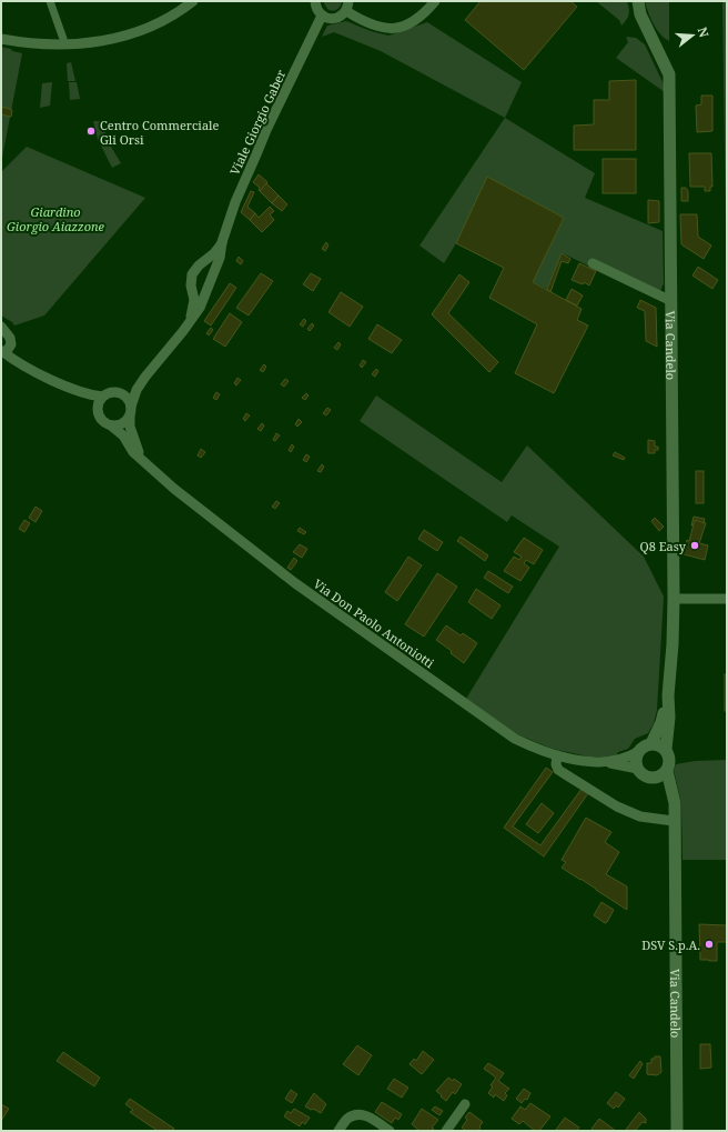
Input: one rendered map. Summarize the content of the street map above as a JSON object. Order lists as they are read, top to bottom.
{
  "streets": {
    "street": ["Viale Giorgio Gaber", "Via Candelo", "Via Don Paolo Antoniotti"]
  },
  "crossings": [
    ["Viale Giorgio Gaber", "Via Don Paolo Antoniotti"],
    ["Via Candelo", "Via Don Paolo Antoniotti"]
  ],
  "parks": ["Giardino Giorgio Aiazzone"],
  "places": ["Centro Commerciale Gli Orsi", "Q8 Easy", "DSV S.p.A."],
  "north": "right"
}
